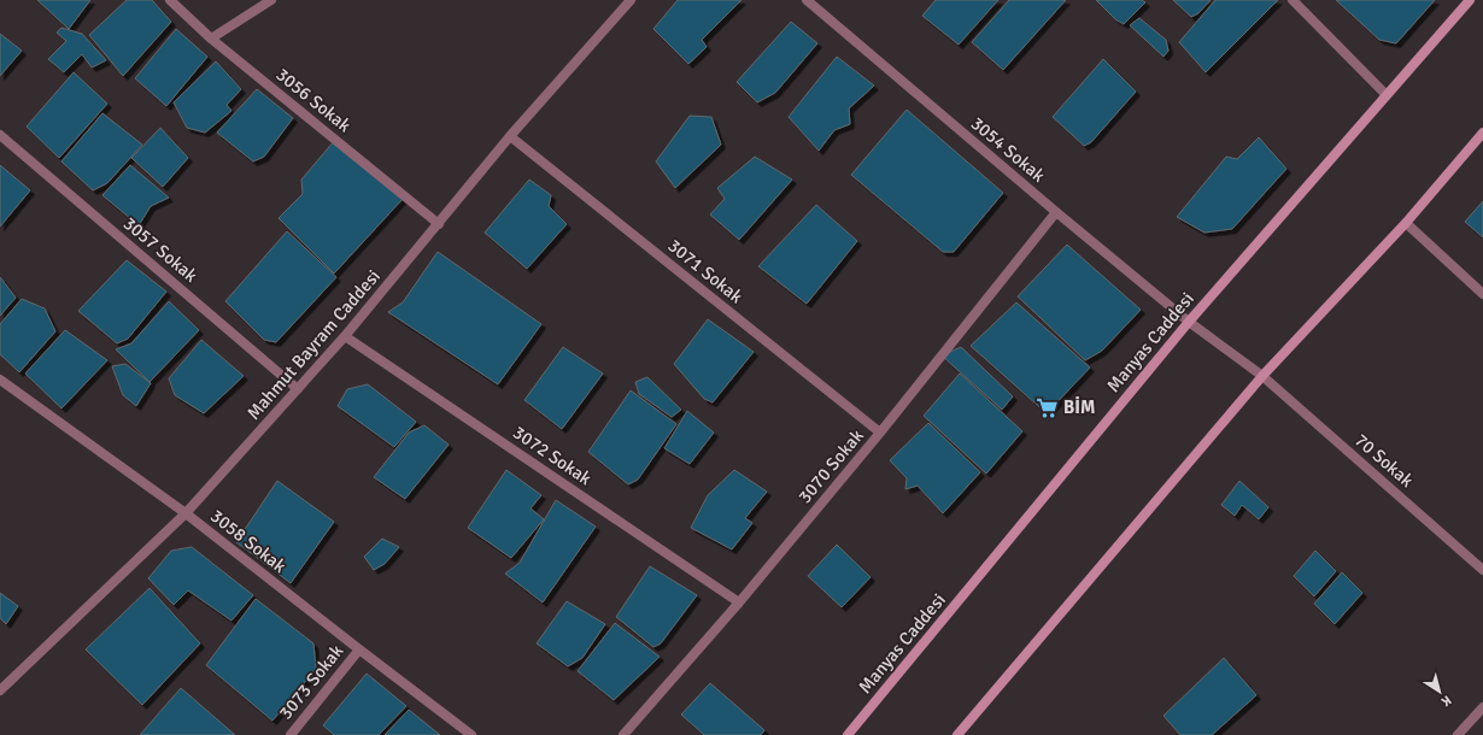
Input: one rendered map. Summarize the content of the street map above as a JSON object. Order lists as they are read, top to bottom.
{
  "streets": {
    "main road": ["Manyas Caddesi"],
    "street": [
      "3056 Sokak",
      "3054 Sokak",
      "3057 Sokak",
      "3071 Sokak",
      "Mahmut Bayram Caddesi",
      "3072 Sokak",
      "70 Sokak",
      "3070 Sokak",
      "3058 Sokak",
      "3073 Sokak"
    ]
  },
  "crossings": [
    ["3056 Sokak", "Mahmut Bayram Caddesi"],
    ["3054 Sokak", "Manyas Caddesi"],
    ["3054 Sokak", "70 Sokak"],
    ["3054 Sokak", "3070 Sokak"],
    ["3057 Sokak", "Mahmut Bayram Caddesi"],
    ["3071 Sokak", "Mahmut Bayram Caddesi"],
    ["3071 Sokak", "3070 Sokak"],
    ["Manyas Caddesi", "70 Sokak"],
    ["Mahmut Bayram Caddesi", "3072 Sokak"],
    ["Mahmut Bayram Caddesi", "3058 Sokak"],
    ["3072 Sokak", "3070 Sokak"],
    ["3058 Sokak", "3073 Sokak"]
  ],
  "places": {
    "supermarket": ["BİM"]
  },
  "north": "bottom right"
}
